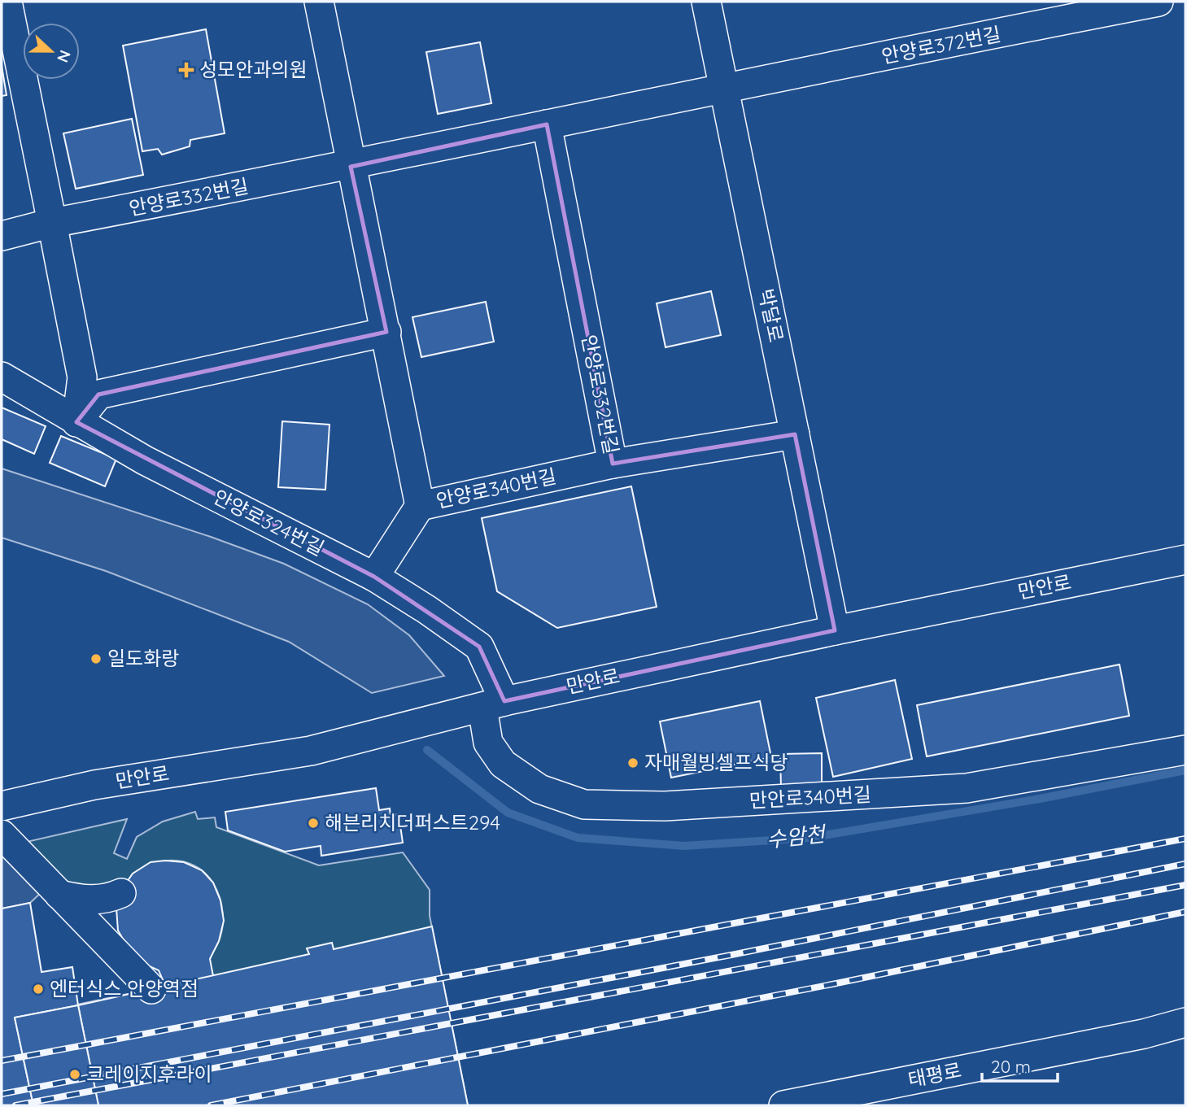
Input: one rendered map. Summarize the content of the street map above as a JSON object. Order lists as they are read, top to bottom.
{
  "streets": {
    "street": [
      "안양로372번길",
      "안양로332번길",
      "박달로",
      "안양로340번길",
      "안양로324번길",
      "만안로",
      "만안로340번길",
      "태평로"
    ]
  },
  "crossings": [
    ["안양로372번길", "안양로332번길"],
    ["안양로372번길", "박달로"],
    ["안양로332번길", "박달로"],
    ["안양로332번길", "안양로340번길"],
    ["박달로", "안양로340번길"],
    ["박달로", "만안로"],
    ["안양로324번길", "만안로"],
    ["안양로324번길", "만안로340번길"],
    ["만안로", "만안로340번길"]
  ],
  "water": ["수암천"],
  "places": {
    "health": ["성모안과의원"],
    "other": [
      "일도화랑",
      "자매월빙셀프식당",
      "해븐리치더퍼스트294",
      "엔터식스 안양역점",
      "크레이지후라이"
    ]
  },
  "scale_bar": "20 m",
  "north": "right"
}
